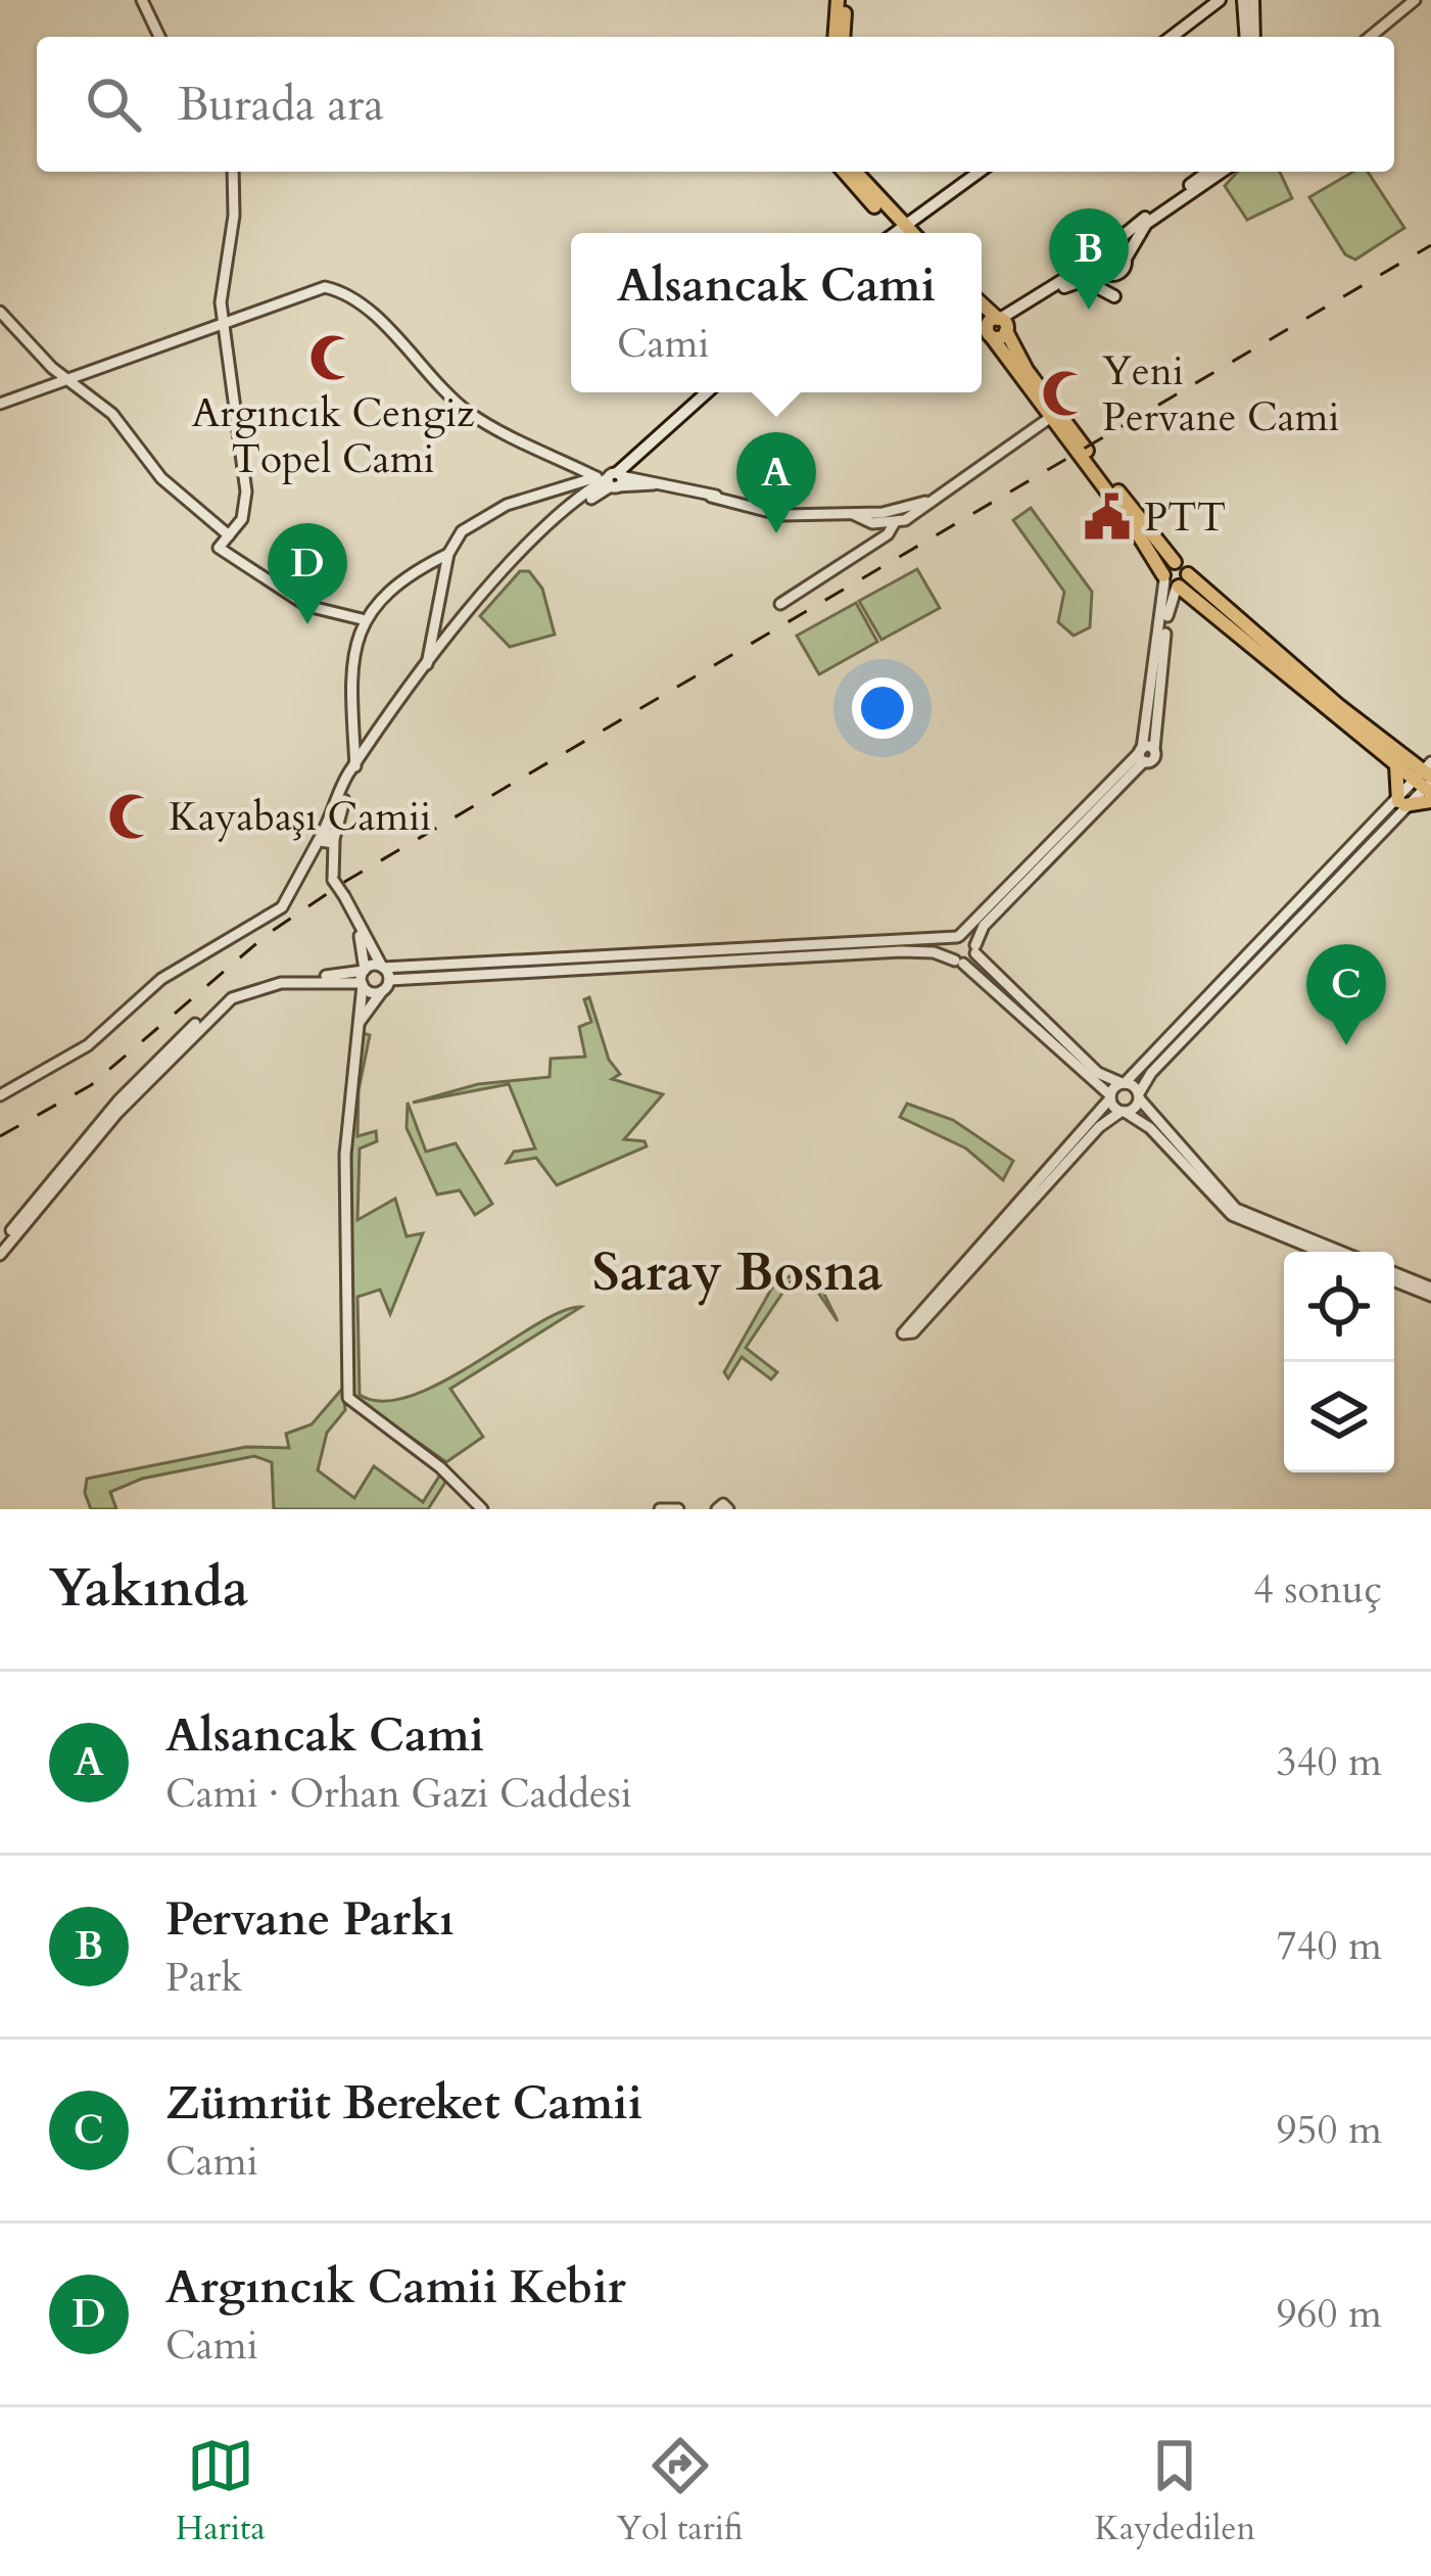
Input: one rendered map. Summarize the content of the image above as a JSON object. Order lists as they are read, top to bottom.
{
  "districts": ["Saray Bosna"],
  "places": {
    "mosque": ["Argıncık Cengiz Topel Cami", "Yeni Pervane Cami", "Kayabaşı Camii"],
    "public building": ["PTT"]
  },
  "page": {
    "search": "Burada ara",
    "pins": [
      "B",
      "A",
      "D",
      "C"
    ],
    "popup": ["Alsancak Cami", "Cami"],
    "heading": ["Yakında", "4 sonuç"],
    "list": [
      {
        "mark": "A",
        "name": "Alsancak Cami",
        "note": "Cami · Orhan Gazi Caddesi",
        "value": "340 m"
      },
      {
        "mark": "B",
        "name": "Pervane Parkı",
        "note": "Park",
        "value": "740 m"
      },
      {
        "mark": "C",
        "name": "Zümrüt Bereket Camii",
        "note": "Cami",
        "value": "950 m"
      },
      {
        "mark": "D",
        "name": "Argıncık Camii Kebir",
        "note": "Cami",
        "value": "960 m"
      }
    ],
    "nav": ["Harita", "Yol tarifi", "Kaydedilen"]
  }
}
